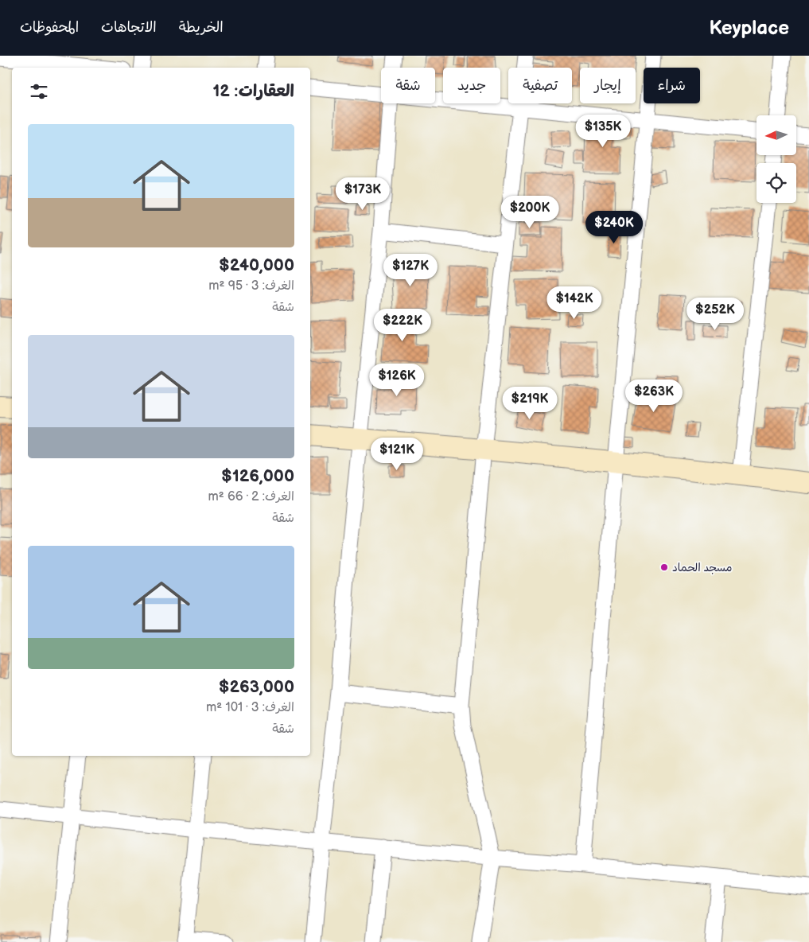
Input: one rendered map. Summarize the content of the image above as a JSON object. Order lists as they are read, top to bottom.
{
  "places": ["مسجد الحماد"],
  "north": "left",
  "page": {
    "header": "Keyplace",
    "nav": ["الخريطة", "الاتجاهات", "المحفوظات"],
    "chip": [
      "شراء",
      "إيجار",
      "تصفية",
      "جديد",
      "شقة"
    ],
    "heading": "العقارات: 12",
    "price": [
      "$135K",
      "$173K",
      "$200K",
      "$240K",
      "$127K",
      "$142K",
      "$252K",
      "$222K",
      "$126K",
      "$263K",
      "$219K",
      "$121K"
    ],
    "list": [
      {
        "name": "$240,000",
        "note": "الغرف: 3 · 95 m² · شقة"
      },
      {
        "name": "$126,000",
        "note": "الغرف: 2 · 66 m² · شقة"
      },
      {
        "name": "$263,000",
        "note": "الغرف: 3 · 101 m² · شقة"
      }
    ]
  }
}
